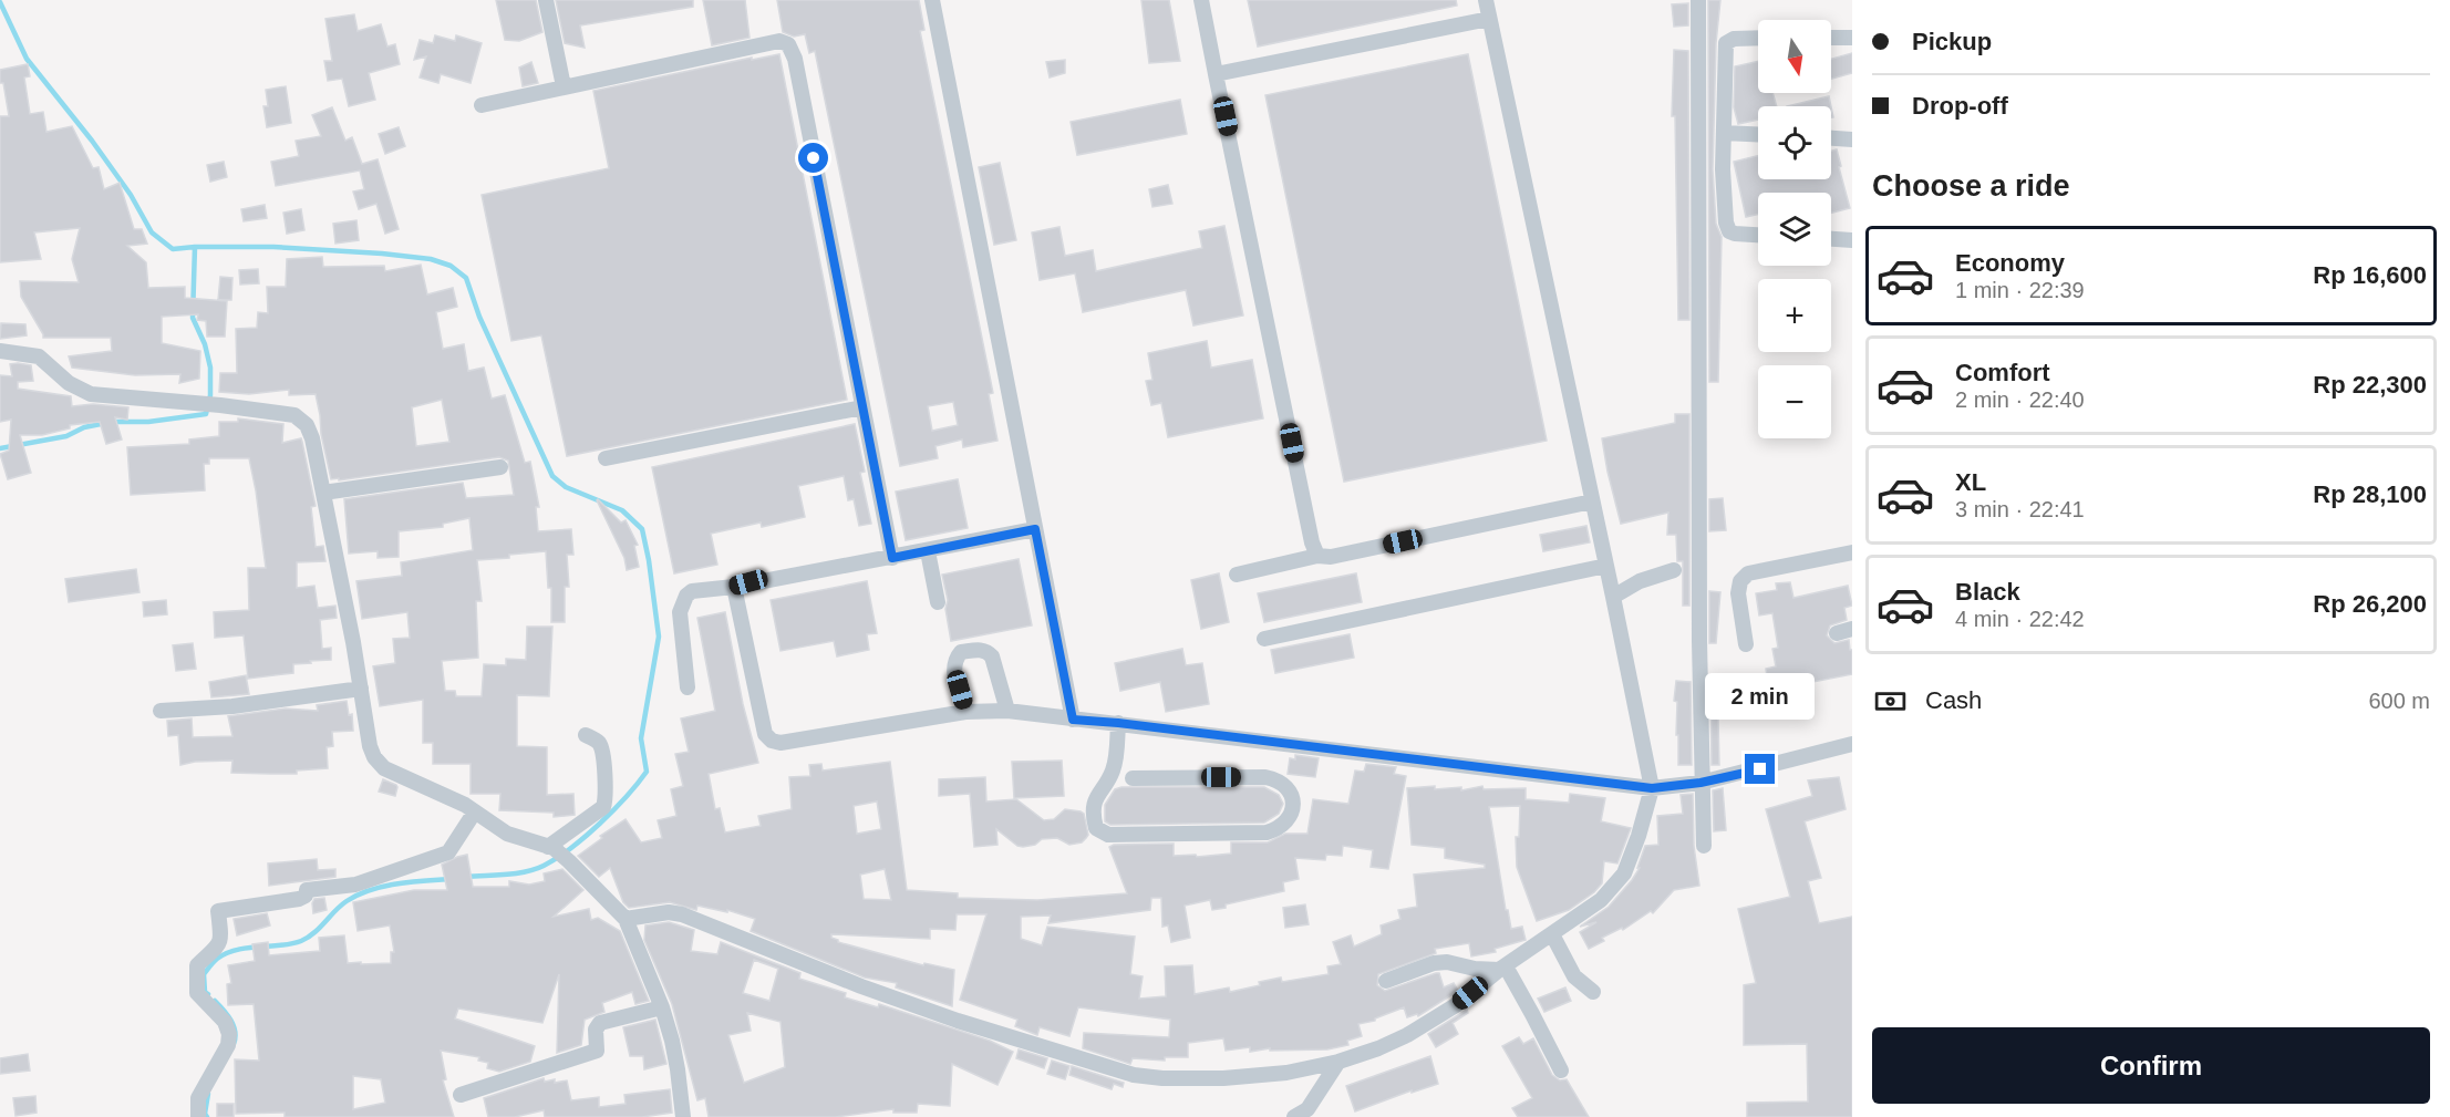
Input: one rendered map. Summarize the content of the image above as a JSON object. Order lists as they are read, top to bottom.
{
  "north": "bottom",
  "page": {
    "banner": ["Pickup", "Drop-off"],
    "map_buttons": ["+", "−"],
    "heading": "Choose a ride",
    "list": [
      {
        "name": "Economy",
        "note": "1 min · 22:39",
        "value": "Rp 16,600"
      },
      {
        "name": "Comfort",
        "note": "2 min · 22:40",
        "value": "Rp 22,300"
      },
      {
        "name": "XL",
        "note": "3 min · 22:41",
        "value": "Rp 28,100"
      },
      {
        "name": "Black",
        "note": "4 min · 22:42",
        "value": "Rp 26,200"
      }
    ],
    "pay": ["Cash", "600 m"],
    "bubble": "2 min",
    "buttons": "Confirm"
  }
}
